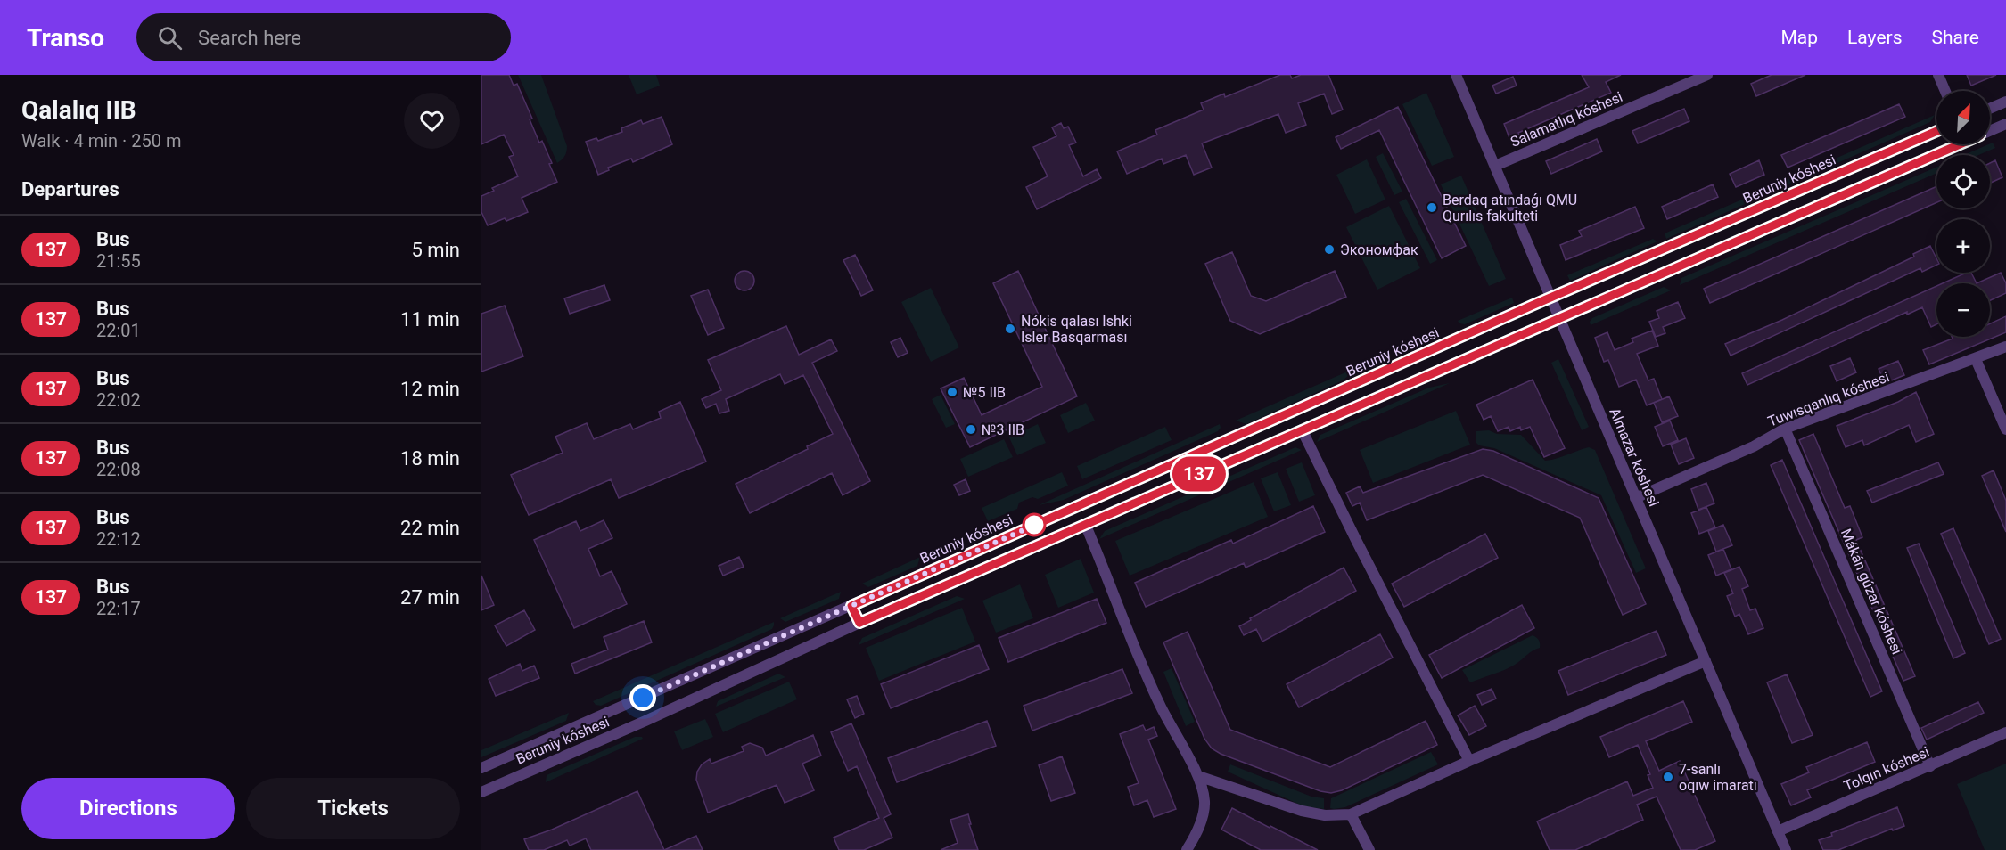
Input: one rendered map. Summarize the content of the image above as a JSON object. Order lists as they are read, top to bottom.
{
  "streets": {
    "street": [
      "Salamatlıq kóshesi",
      "Beruniy kóshesi",
      "Tuwısqanlıq kóshesi",
      "Almazar kóshesi",
      "Mákán gúzar kóshesi",
      "Tolqın kóshesi"
    ]
  },
  "crossings": [
    ["Salamatlıq kóshesi", "Almazar kóshesi"],
    ["Beruniy kóshesi", "Almazar kóshesi"],
    ["Tuwısqanlıq kóshesi", "Almazar kóshesi"],
    ["Tuwısqanlıq kóshesi", "Mákán gúzar kóshesi"],
    ["Almazar kóshesi", "Tolqın kóshesi"],
    ["Mákán gúzar kóshesi", "Tolqın kóshesi"]
  ],
  "places": [
    "Berdaq atındaǵı QMU Qurılıs fakulteti",
    "Экономфак",
    "Nókis qalası Ishki Isler Basqarması",
    "№5 IIB",
    "№3 IIB",
    "7-sanlı oqıw imaratı"
  ],
  "lines": ["bus line 137"],
  "north": "top right",
  "page": {
    "header": "Transo",
    "search": "Search here",
    "nav": ["Map", "Layers", "Share"],
    "heading": [
      ["Qalalıq IIB", "Walk · 4 min · 250 m"],
      "Departures"
    ],
    "on_map": "137",
    "map_buttons": ["+", "−"],
    "list": [
      {
        "mark": "137",
        "name": "Bus",
        "note": "21:55",
        "value": "5 min"
      },
      {
        "mark": "137",
        "name": "Bus",
        "note": "22:01",
        "value": "11 min"
      },
      {
        "mark": "137",
        "name": "Bus",
        "note": "22:02",
        "value": "12 min"
      },
      {
        "mark": "137",
        "name": "Bus",
        "note": "22:08",
        "value": "18 min"
      },
      {
        "mark": "137",
        "name": "Bus",
        "note": "22:12",
        "value": "22 min"
      },
      {
        "mark": "137",
        "name": "Bus",
        "note": "22:17",
        "value": "27 min"
      }
    ],
    "buttons": ["Directions", "Tickets"]
  }
}
